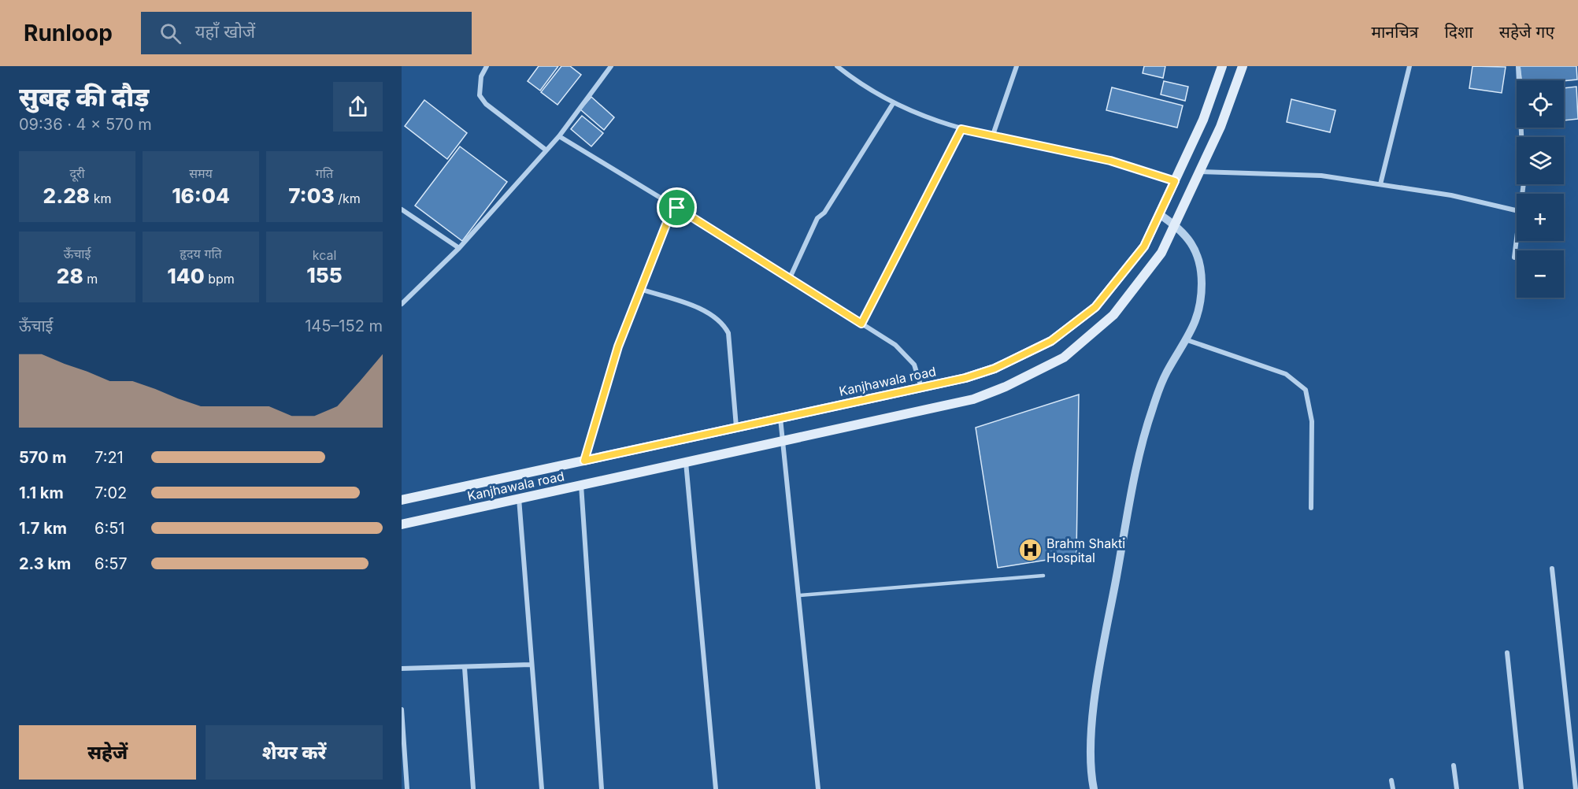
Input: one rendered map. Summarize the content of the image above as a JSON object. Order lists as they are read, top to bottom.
{
  "streets": {
    "main road": ["Kanjhawala road"]
  },
  "places": {
    "hospital": ["Brahm Shakti Hospital"]
  },
  "page": {
    "header": "Runloop",
    "search": "यहाँ खोजें",
    "nav": ["मानचित्र", "दिशा", "सहेजे गए"],
    "heading": ["सुबह की दौड़", "09:36 · 4 × 570 m"],
    "map_buttons": ["+", "−"],
    "stats": [
      ["दूरी", "2.28 km"],
      ["समय", "16:04"],
      ["गति", "7:03 /km"],
      ["ऊँचाई", "28 m"],
      ["हृदय गति", "140 bpm"],
      ["kcal", "155"]
    ],
    "chart": ["ऊँचाई", "145–152 m"],
    "list": [
      {
        "name": "570 m",
        "note": "7:21"
      },
      {
        "name": "1.1 km",
        "note": "7:02"
      },
      {
        "name": "1.7 km",
        "note": "6:51"
      },
      {
        "name": "2.3 km",
        "note": "6:57"
      }
    ],
    "buttons": ["सहेजें", "शेयर करें"]
  }
}
